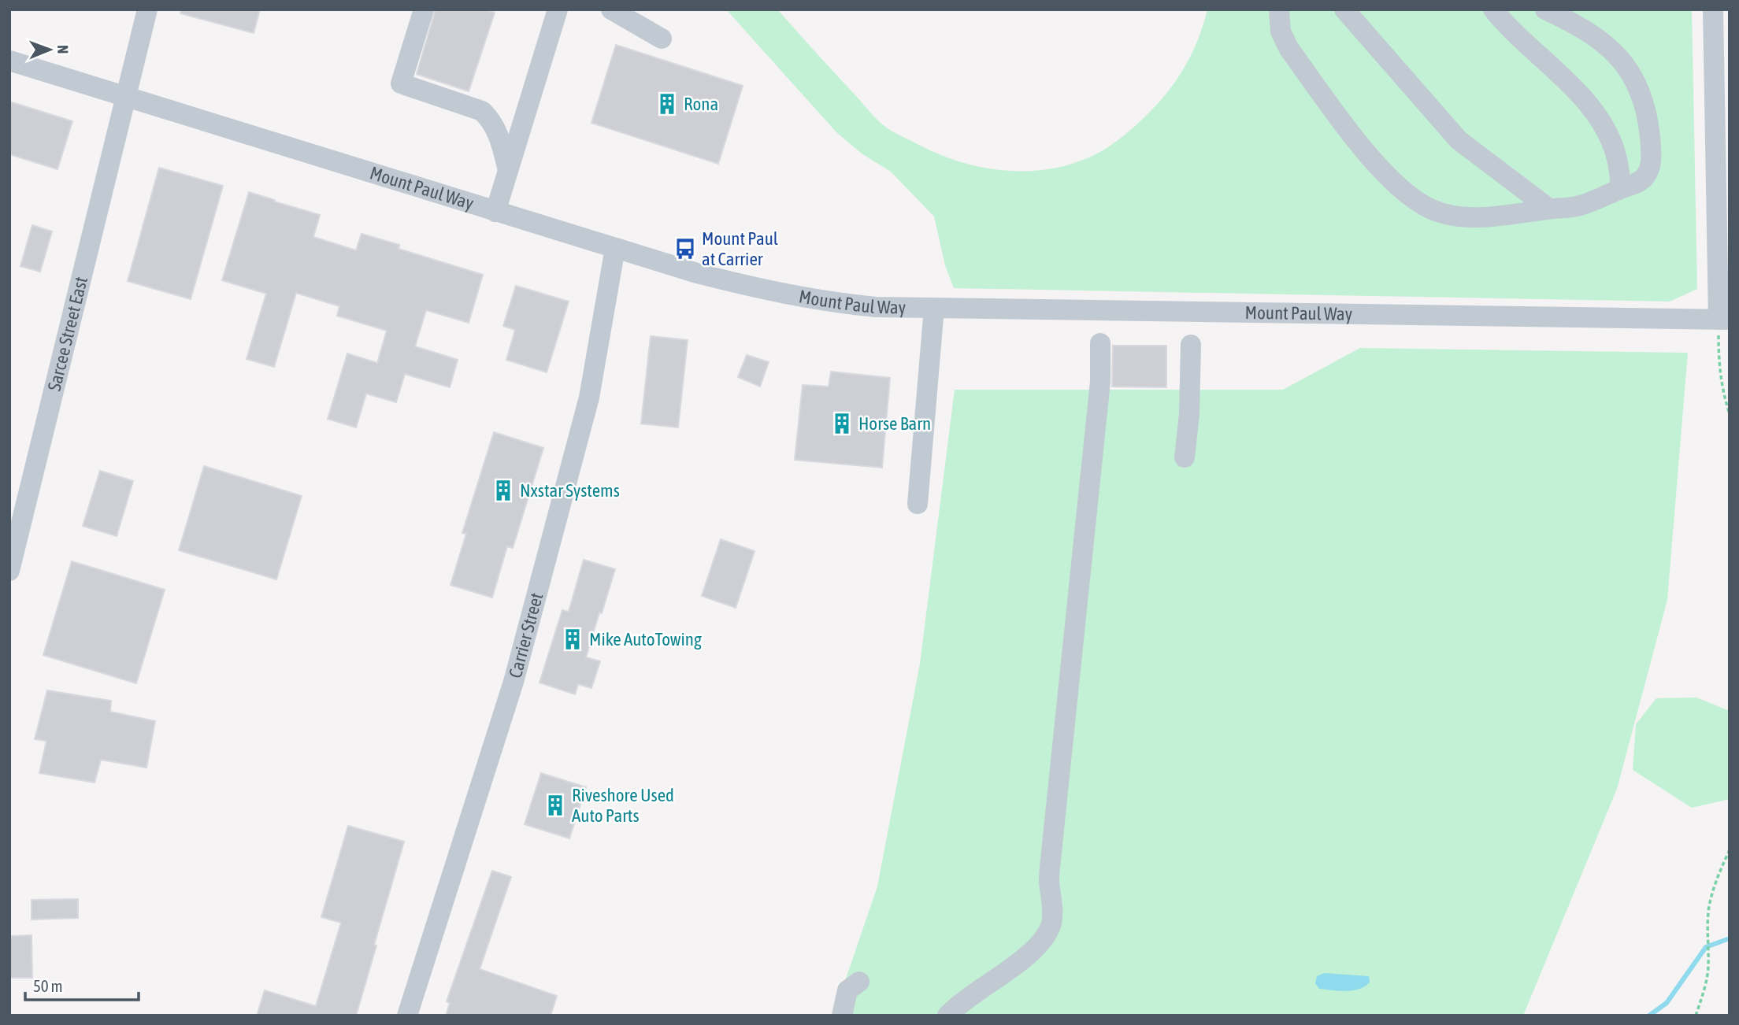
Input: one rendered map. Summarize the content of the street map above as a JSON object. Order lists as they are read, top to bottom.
{
  "streets": {
    "street": ["Mount Paul Way", "Sarcee Street East", "Carrier Street"]
  },
  "crossings": [
    ["Mount Paul Way", "Sarcee Street East"],
    ["Mount Paul Way", "Carrier Street"]
  ],
  "places": {
    "building": [
      "Rona",
      "Horse Barn",
      "Nxstar Systems",
      "Mike AutoTowing",
      "Riveshore Used Auto Parts"
    ],
    "bus stop": ["Mount Paul at Carrier"]
  },
  "scale_bar": "50 m",
  "north": "right"
}
